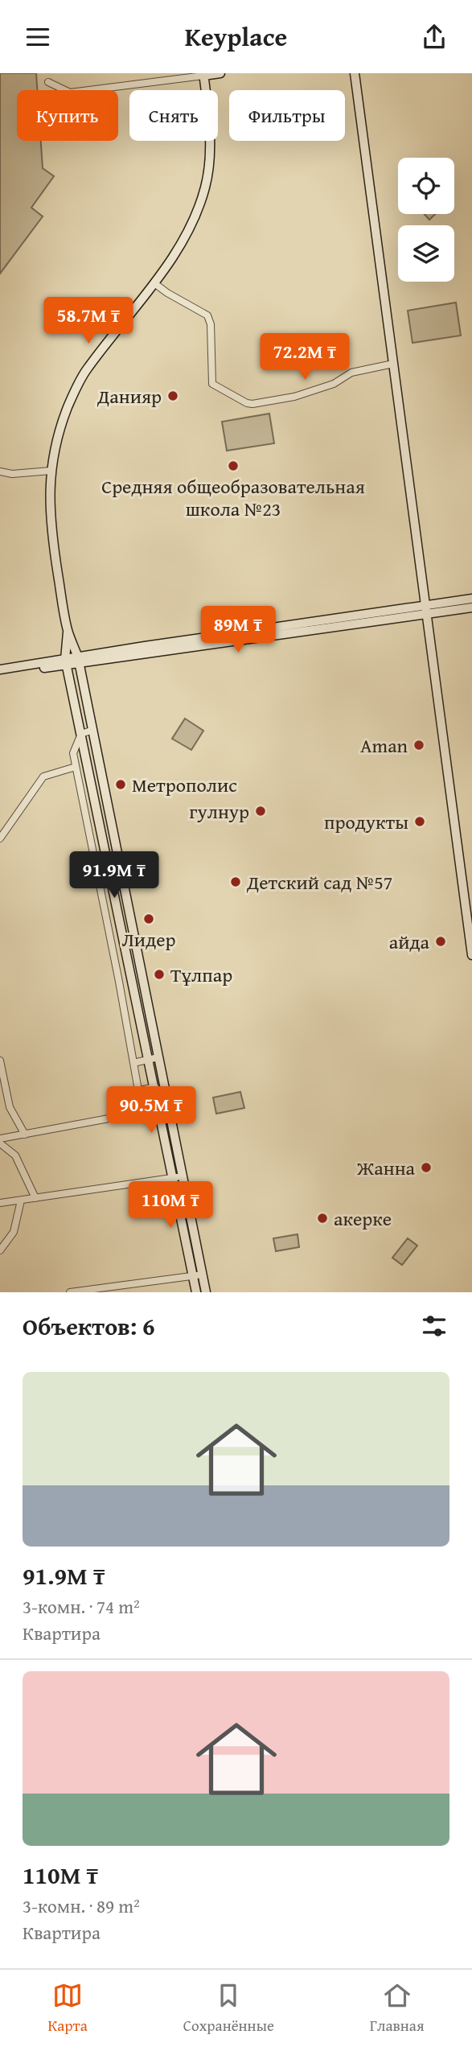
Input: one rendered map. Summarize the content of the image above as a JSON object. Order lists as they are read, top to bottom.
{
  "places": [
    "Данияр",
    "Средняя общеобразовательная школа №23",
    "Aman",
    "Метрополис",
    "гулнур",
    "продукты",
    "Детский сад №57",
    "Лидер",
    "айда",
    "Тұлпар",
    "Жанна",
    "акерке"
  ],
  "page": {
    "header": "Keyplace",
    "chip": ["Купить", "Снять", "Фильтры"],
    "price": [
      "58.7M ₸",
      "72.2M ₸",
      "89M ₸",
      "91.9M ₸",
      "90.5M ₸",
      "110M ₸"
    ],
    "heading": "Объектов: 6",
    "list": [
      {
        "name": "91.9M ₸",
        "note": "3-комн. · 74 m² · Квартира"
      },
      {
        "name": "110M ₸",
        "note": "3-комн. · 89 m² · Квартира"
      }
    ],
    "tabs": ["Карта", "Сохранённые", "Главная"]
  }
}
